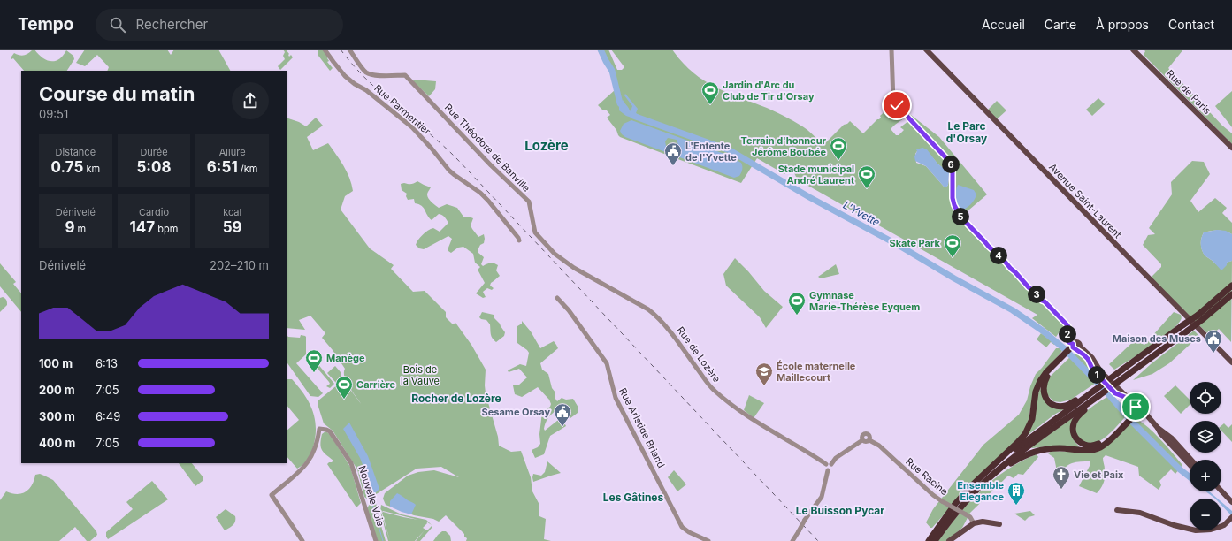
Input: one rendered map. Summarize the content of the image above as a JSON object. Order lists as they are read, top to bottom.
{
  "streets": {
    "main road": ["Rue de Paris", "Avenue Saint-Laurent"],
    "street": [
      "Rue Parmentier",
      "Rue Théodore de Banville",
      "Rue de Lozère",
      "Rue Aristide Briand",
      "Rue Racine",
      "Nouvelle Voie"
    ]
  },
  "crossings": [
    ["Rue Théodore de Banville", "Rue de Lozère"]
  ],
  "districts": [
    "Le Parc d'Orsay",
    "Lozère",
    "Rocher de Lozère",
    "Les Gâtines",
    "Le Buisson Pycar"
  ],
  "water": ["L'Yvette"],
  "parks": ["Bois de la Vauve"],
  "places": {
    "sports": [
      "Jardin d'Arc du Club de Tir d'Orsay",
      "Terrain d'honneur Jérôme Boubée",
      "Stade municipal André Laurent",
      "Skate Park",
      "Gymnase Marie-Thérèse Eyquem",
      "Manège",
      "Carrière"
    ],
    "public building": ["L'Entente de l'Yvette", "Maison des Muses", "Sesame Orsay"],
    "school or university": ["École maternelle Maillecourt"],
    "church": ["Vie et Paix"],
    "building": ["Ensemble Elegance"]
  },
  "page": {
    "header": "Tempo",
    "search": "Rechercher",
    "nav": [
      "Accueil",
      "Carte",
      "À propos",
      "Contact"
    ],
    "heading": ["Course du matin", "09:51"],
    "stats": [
      ["Distance", "0.75 km"],
      ["Durée", "5:08"],
      ["Allure", "6:51 /km"],
      ["Dénivelé", "9 m"],
      ["Cardio", "147 bpm"],
      ["kcal", "59"]
    ],
    "pins": [
      "6",
      "5",
      "4",
      "3",
      "2",
      "1"
    ],
    "chart": ["Dénivelé", "202–210 m"],
    "list": [
      {
        "name": "100 m",
        "note": "6:13"
      },
      {
        "name": "200 m",
        "note": "7:05"
      },
      {
        "name": "300 m",
        "note": "6:49"
      },
      {
        "name": "400 m",
        "note": "7:05"
      }
    ],
    "map_buttons": ["+", "−"]
  }
}
